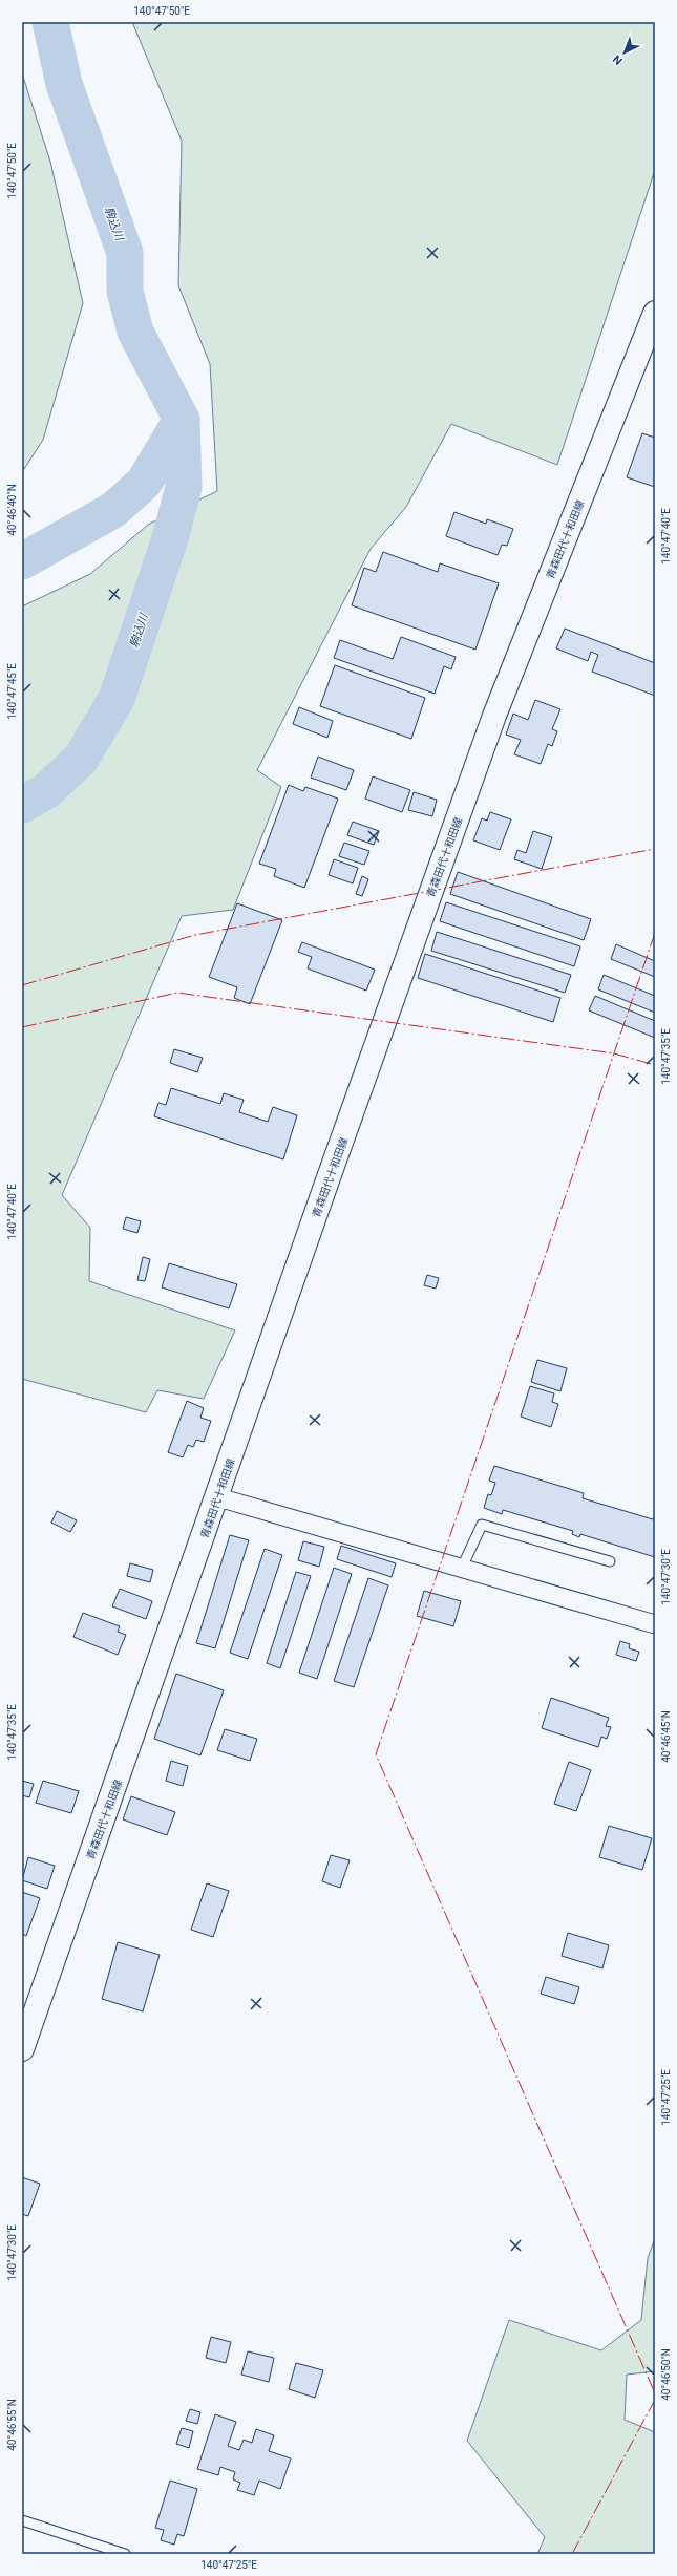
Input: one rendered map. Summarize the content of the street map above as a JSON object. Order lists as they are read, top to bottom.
{
  "streets": {
    "main road": ["青森田代十和田線"]
  },
  "water": ["駒込川"],
  "north": "bottom left",
  "coordinates": [
    "140°47'50\"E",
    "40°46'40\"N",
    "140°47'40\"E",
    "140°47'45\"E",
    "140°47'35\"E",
    "140°47'30\"E",
    "40°46'45\"N",
    "140°47'25\"E",
    "40°46'50\"N",
    "40°46'55\"N"
  ]
}
